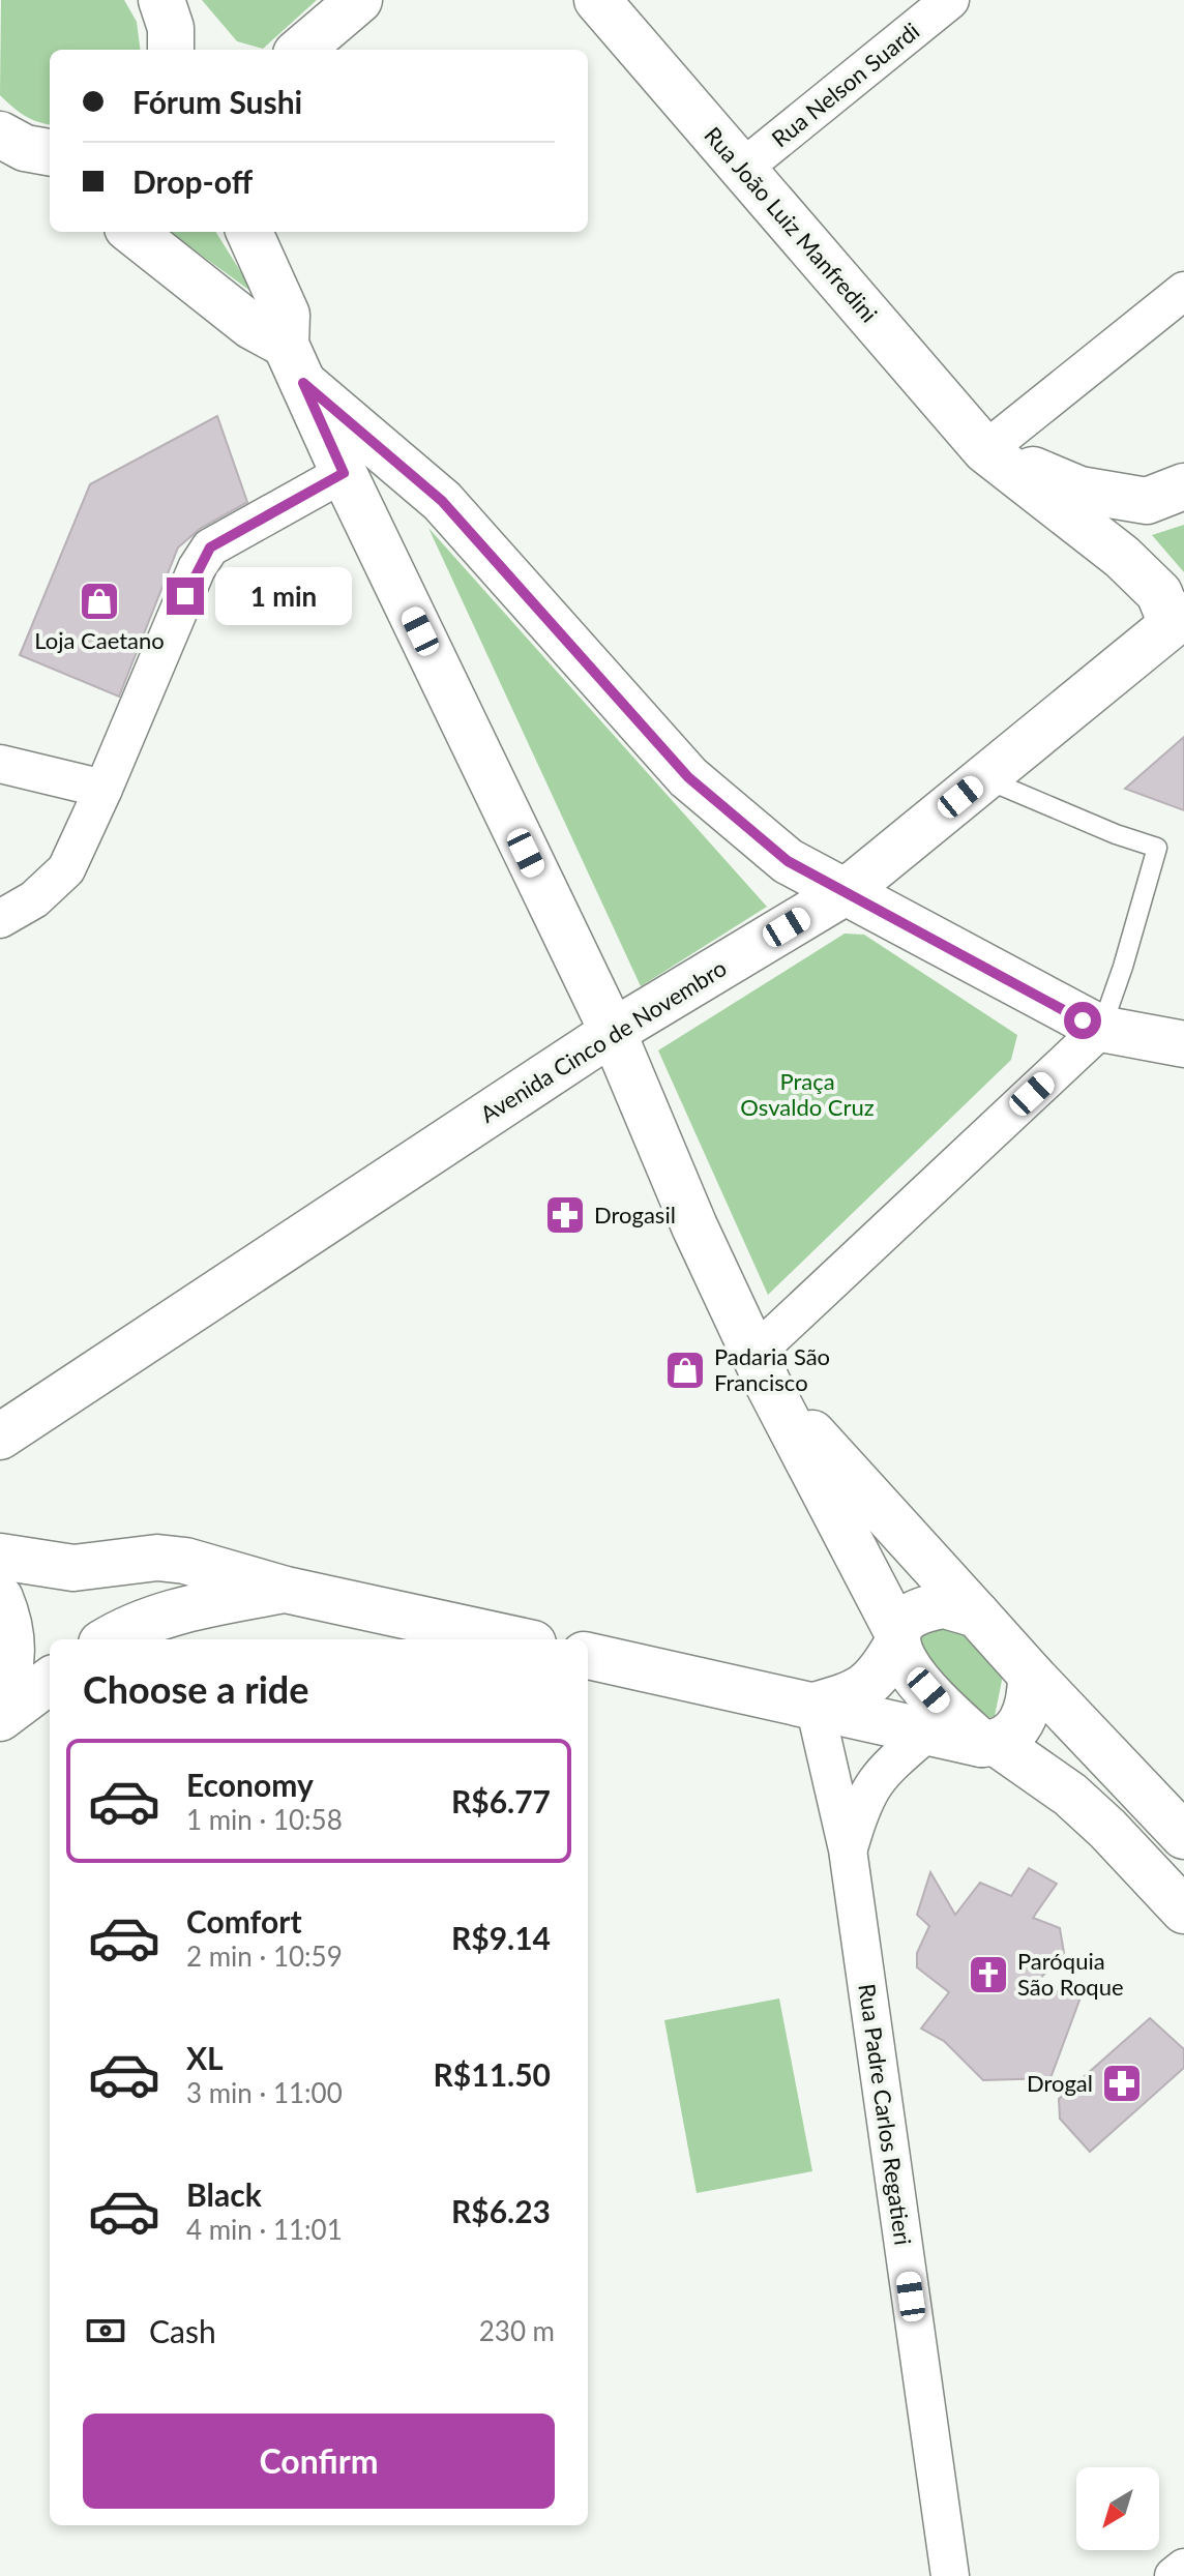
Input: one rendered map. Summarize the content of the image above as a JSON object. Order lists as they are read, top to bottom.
{
  "streets": {
    "main road": ["Rua João Luiz Manfredini", "Avenida Cinco de Novembro"],
    "street": ["Rua Nelson Suardi", "Rua Padre Carlos Regatieri"]
  },
  "crossings": [
    ["Rua Nelson Suardi", "Rua João Luiz Manfredini"],
    ["Rua João Luiz Manfredini", "Avenida Cinco de Novembro"]
  ],
  "parks": ["Praça Osvaldo Cruz"],
  "places": {
    "shop": ["Loja Caetano", "Padaria São Francisco"],
    "pharmacy": ["Drogasil", "Drogal"],
    "church": ["Paróquia São Roque"]
  },
  "north": "bottom left",
  "page": {
    "banner": ["Fórum Sushi", "Drop-off"],
    "bubble": "1 min",
    "heading": "Choose a ride",
    "list": [
      {
        "name": "Economy",
        "note": "1 min · 10:58",
        "value": "R$6.77"
      },
      {
        "name": "Comfort",
        "note": "2 min · 10:59",
        "value": "R$9.14"
      },
      {
        "name": "XL",
        "note": "3 min · 11:00",
        "value": "R$11.50"
      },
      {
        "name": "Black",
        "note": "4 min · 11:01",
        "value": "R$6.23"
      }
    ],
    "pay": ["Cash", "230 m"],
    "buttons": "Confirm"
  }
}
